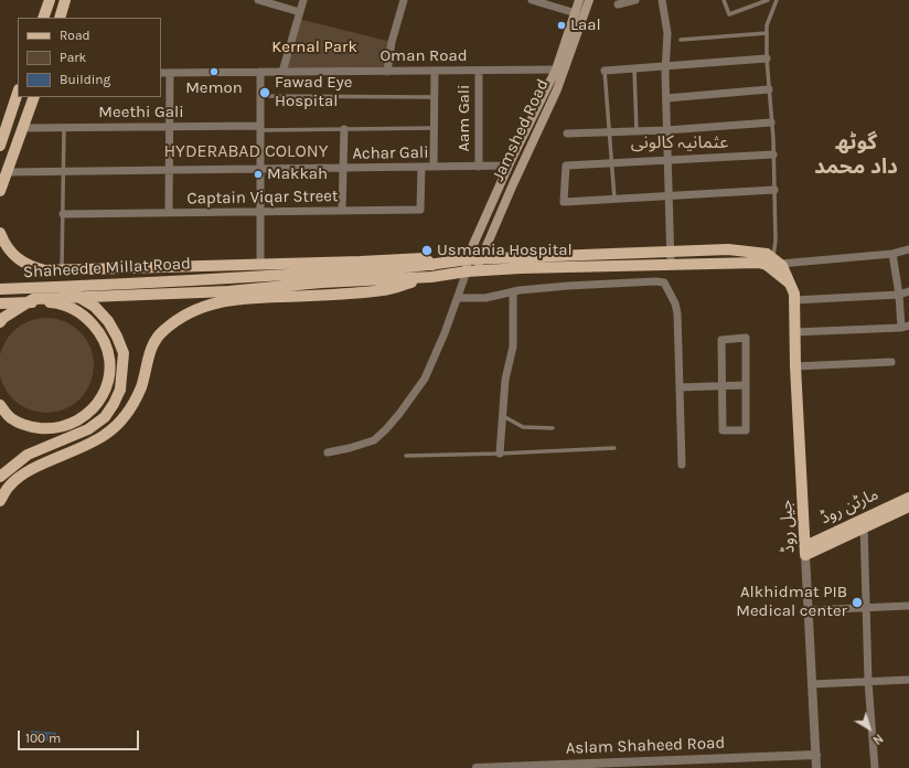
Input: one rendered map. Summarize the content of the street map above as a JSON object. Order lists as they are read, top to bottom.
{
  "streets": {
    "main road": [
      "Jamshed Road",
      "Shaheed e Millat Road",
      "مارٹن روڈ",
      "جیل روڈ"
    ],
    "street": [
      "Oman Road",
      "Meethi Gali",
      "Aam Gali",
      "Achar Gali",
      "Captain Viqar Street",
      "Aslam Shaheed Road"
    ]
  },
  "crossings": [
    ["Oman Road", "Aam Gali"],
    ["Oman Road", "Jamshed Road"],
    ["Aam Gali", "Achar Gali"],
    ["Jamshed Road", "Achar Gali"],
    ["Achar Gali", "Captain Viqar Street"],
    ["مارٹن روڈ", "جیل روڈ"],
    ["جیل روڈ", "Aslam Shaheed Road"]
  ],
  "districts": ["عثمانیہ کالونی", "گوٹھ داد محمد", "HYDERABAD COLONY"],
  "parks": ["Kernal Park"],
  "places": [
    "Laal",
    "Memon",
    "Fawad Eye Hospital",
    "Makkah",
    "Usmania Hospital",
    "Alkhidmat PIB Medical center"
  ],
  "legend": ["Road", "Park", "Building"],
  "scale_bar": "100 m",
  "north": "bottom right"
}
